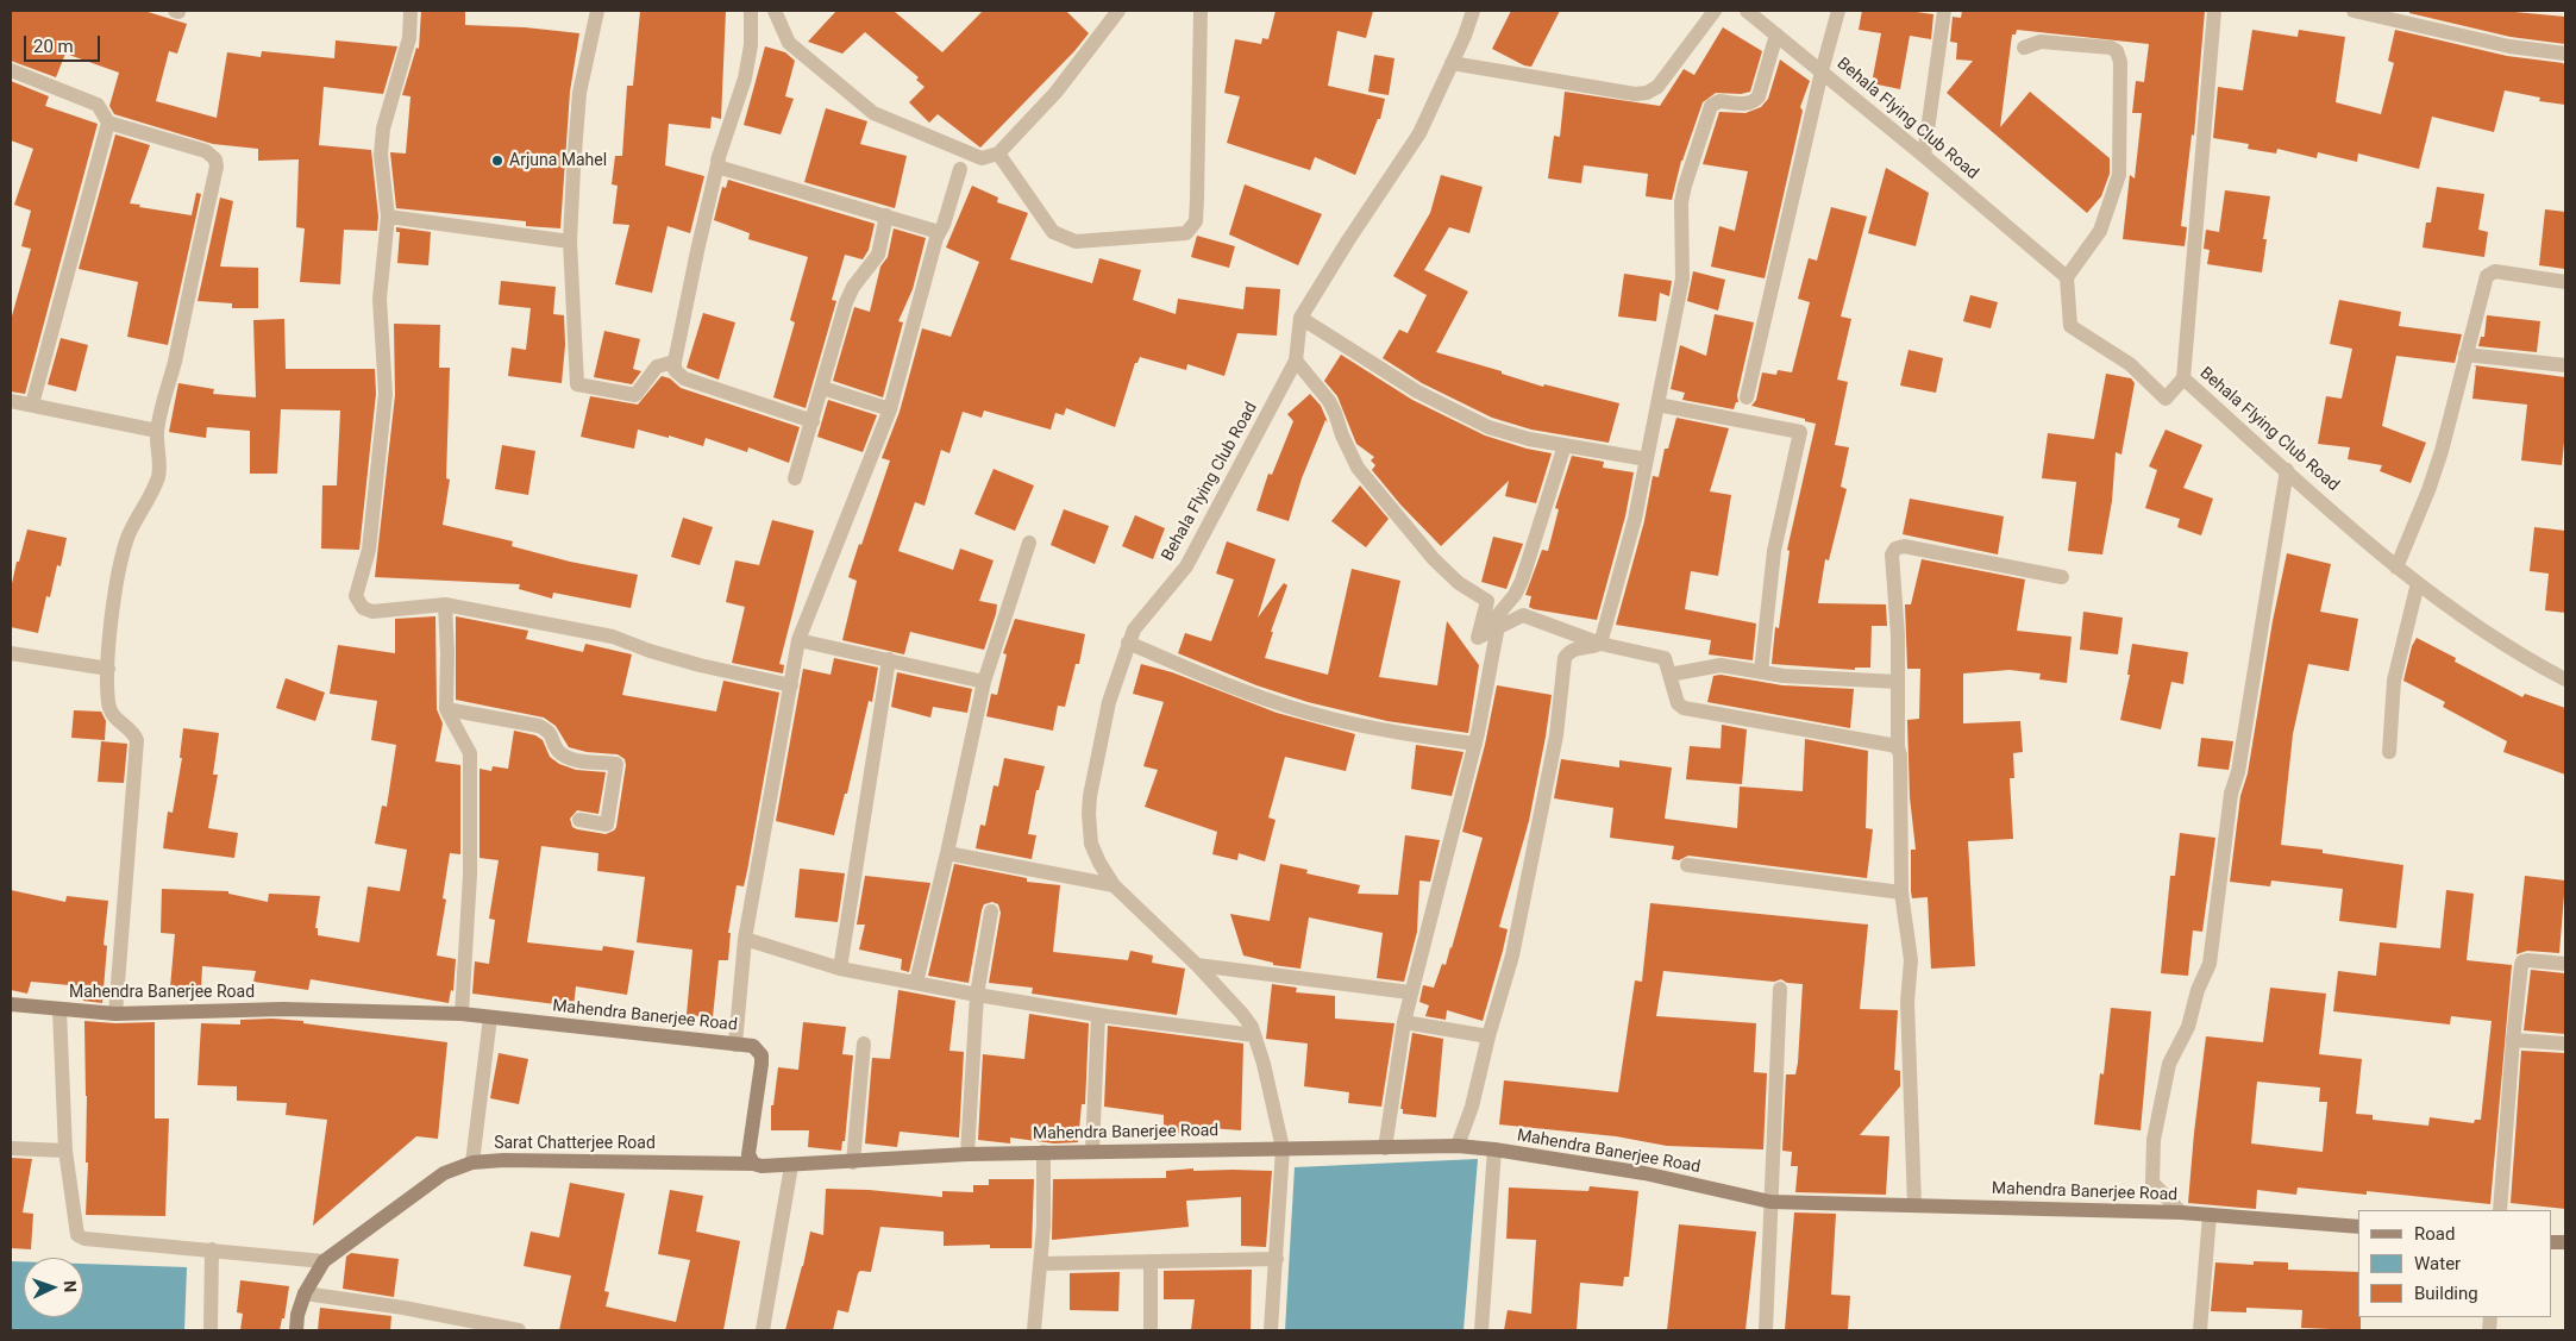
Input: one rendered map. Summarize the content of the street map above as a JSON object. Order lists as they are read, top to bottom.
{
  "streets": {
    "street": ["Behala Flying Club Road", "Mahendra Banerjee Road", "Sarat Chatterjee Road"]
  },
  "crossings": [
    ["Behala Flying Club Road", "Mahendra Banerjee Road"],
    ["Mahendra Banerjee Road", "Sarat Chatterjee Road"]
  ],
  "places": ["Arjuna Mahel"],
  "legend": ["Road", "Water", "Building"],
  "scale_bar": "20 m",
  "north": "right"
}
